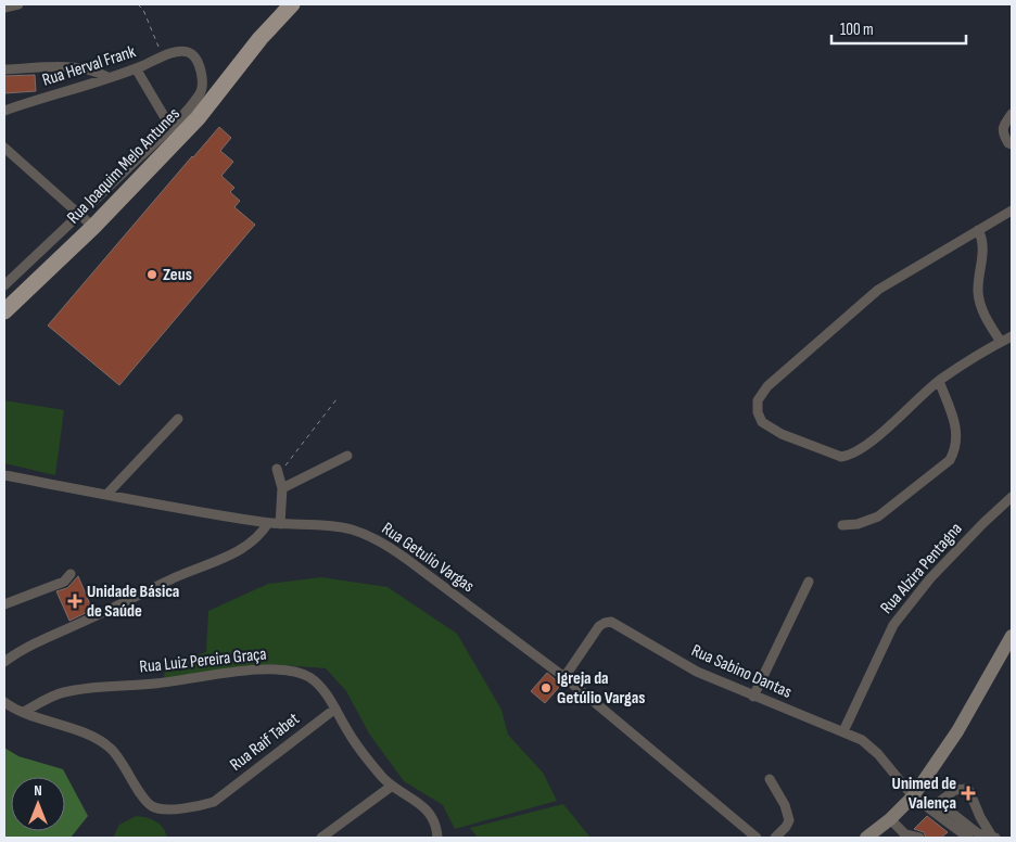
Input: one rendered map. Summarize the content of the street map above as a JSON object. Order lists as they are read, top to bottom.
{
  "streets": {
    "main road": ["Rua Joaquim Melo Antunes"],
    "street": [
      "Rua Herval Frank",
      "Rua Getulio Vargas",
      "Rua Alzira Pentagna",
      "Rua Luiz Pereira Graça",
      "Rua Sabino Dantas",
      "Rua Raif Tabet"
    ]
  },
  "crossings": [
    ["Rua Getulio Vargas", "Rua Sabino Dantas"],
    ["Rua Alzira Pentagna", "Rua Sabino Dantas"],
    ["Rua Luiz Pereira Graça", "Rua Raif Tabet"]
  ],
  "places": {
    "other": ["Zeus", "Igreja da Getúlio Vargas"],
    "health": ["Unidade Básica de Saúde", "Unimed de Valença"]
  },
  "scale_bar": "100 m",
  "north": "top"
}
